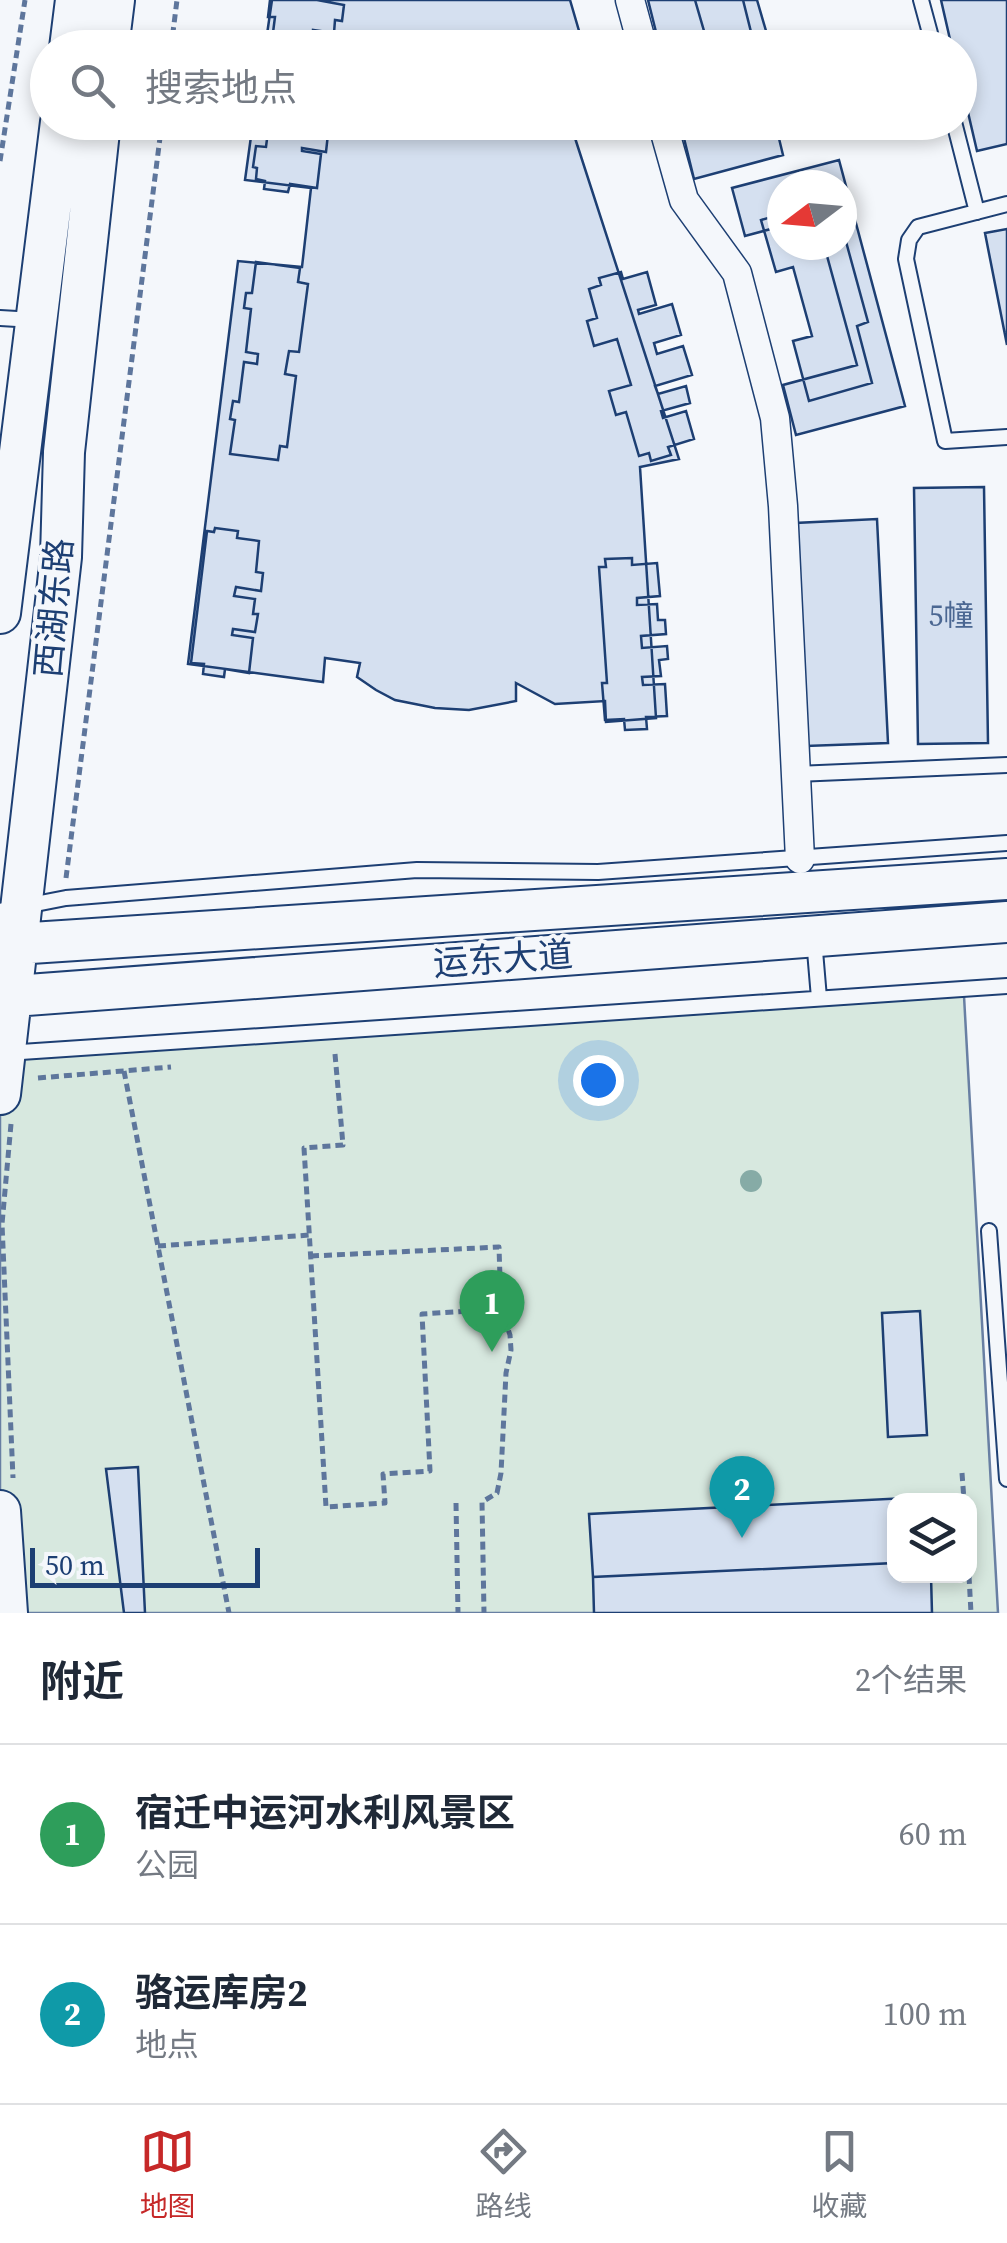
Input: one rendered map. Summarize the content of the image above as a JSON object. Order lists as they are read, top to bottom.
{
  "streets": {
    "main road": ["西湖东路", "运东大道"]
  },
  "crossings": [
    ["西湖东路", "运东大道"]
  ],
  "house_numbers": ["5幢"],
  "scale_bar": "50 m",
  "north": "left",
  "page": {
    "search": "搜索地点",
    "pins": ["1", "2"],
    "scale": "50 m",
    "heading": ["附近", "2个结果"],
    "list": [
      {
        "mark": "1",
        "name": "宿迁中运河水利风景区",
        "note": "公园",
        "value": "60 m"
      },
      {
        "mark": "2",
        "name": "骆运库房2",
        "note": "地点",
        "value": "100 m"
      }
    ],
    "nav": ["地图", "路线", "收藏"]
  }
}
